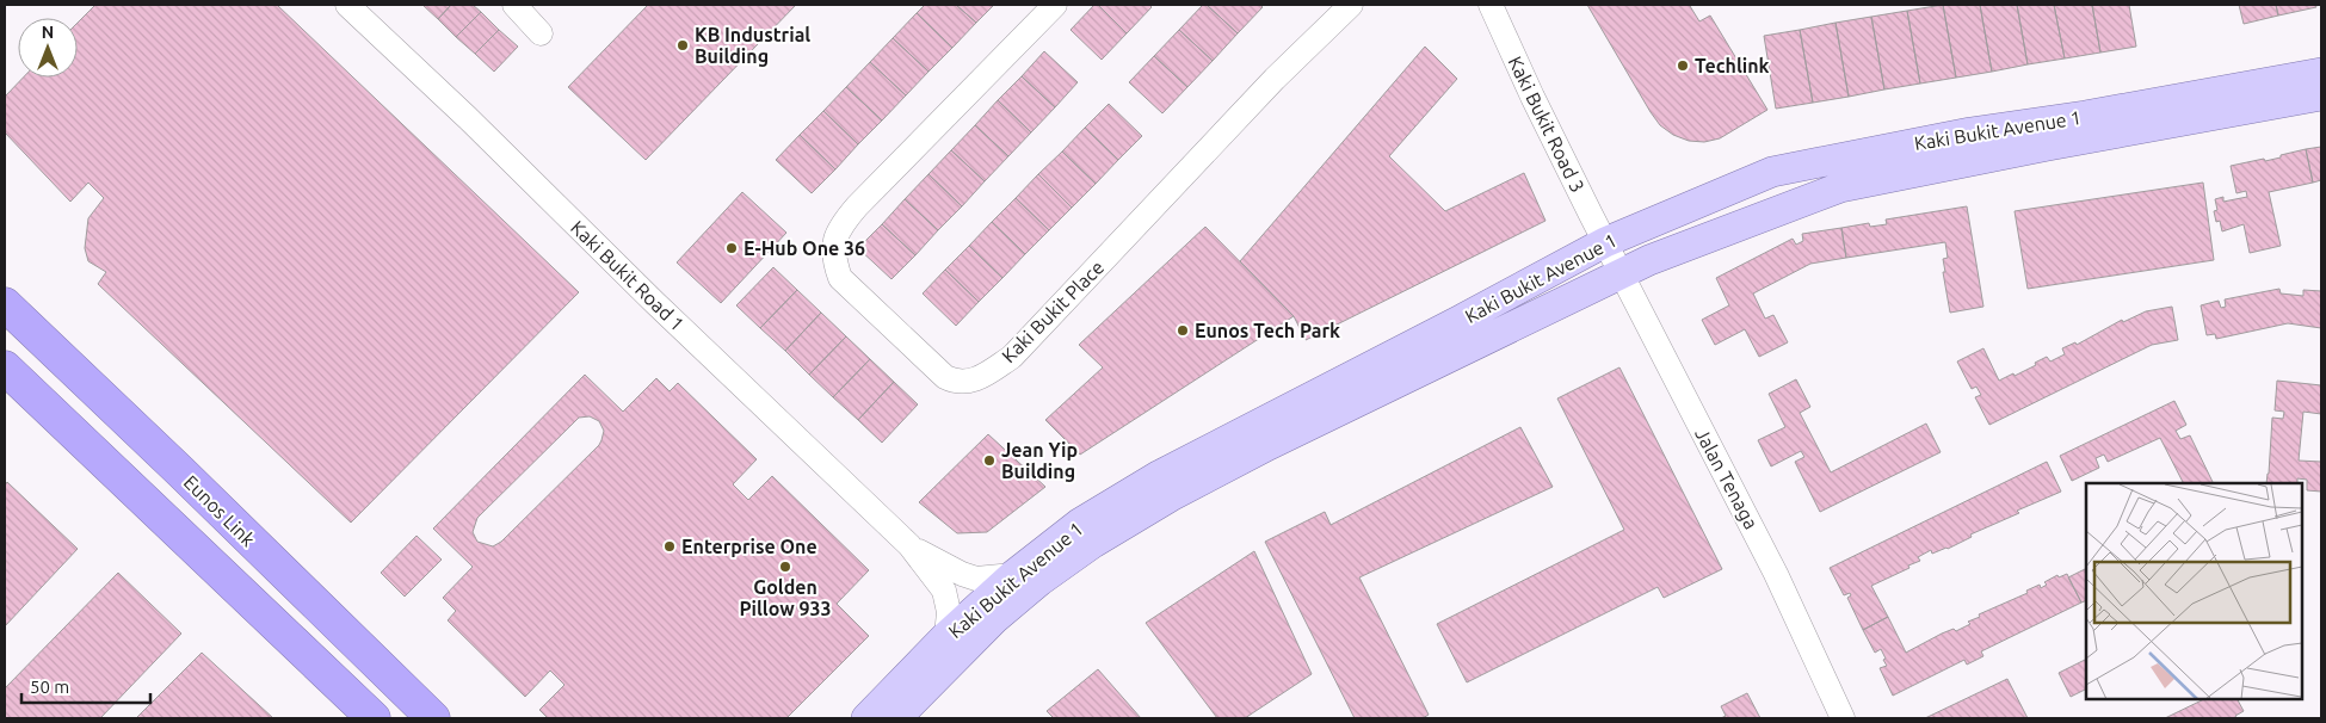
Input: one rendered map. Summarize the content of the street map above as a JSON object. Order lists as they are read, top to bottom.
{
  "streets": {
    "highway": ["Eunos Link"],
    "main road": ["Kaki Bukit Avenue 1"],
    "street": [
      "Kaki Bukit Road 3",
      "Kaki Bukit Road 1",
      "Kaki Bukit Place",
      "Jalan Tenaga"
    ]
  },
  "crossings": [
    ["Kaki Bukit Road 3", "Kaki Bukit Avenue 1"],
    ["Kaki Bukit Road 3", "Jalan Tenaga"],
    ["Kaki Bukit Avenue 1", "Kaki Bukit Road 1"],
    ["Kaki Bukit Avenue 1", "Jalan Tenaga"]
  ],
  "places": [
    "KB Industrial Building",
    "Techlink",
    "E-Hub One 36",
    "Eunos Tech Park",
    "Jean Yip Building",
    "Enterprise One",
    "Golden Pillow 933"
  ],
  "scale_bar": "50 m",
  "north": "top"
}
